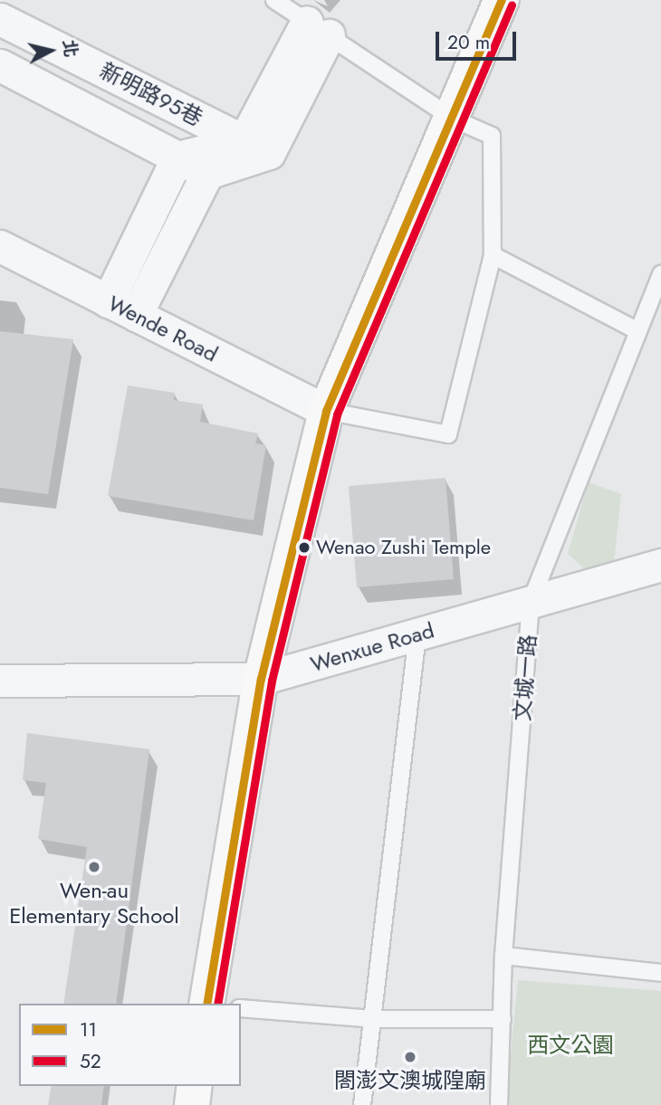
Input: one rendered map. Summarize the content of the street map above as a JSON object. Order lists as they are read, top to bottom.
{
  "streets": {
    "street": ["新明路95巷", "Wende Road", "Wenxue Road"],
    "lane": ["文城一路"]
  },
  "crossings": [
    ["Wenxue Road", "文城一路"]
  ],
  "parks": ["西文公園"],
  "places": ["Wenao Zushi Temple", "Wen-au Elementary School", "閤澎文澳城隍廟"],
  "lines": ["transit line 11", "transit line 52"],
  "legend": ["11", "52"],
  "scale_bar": "20 m",
  "north": "right"
}
